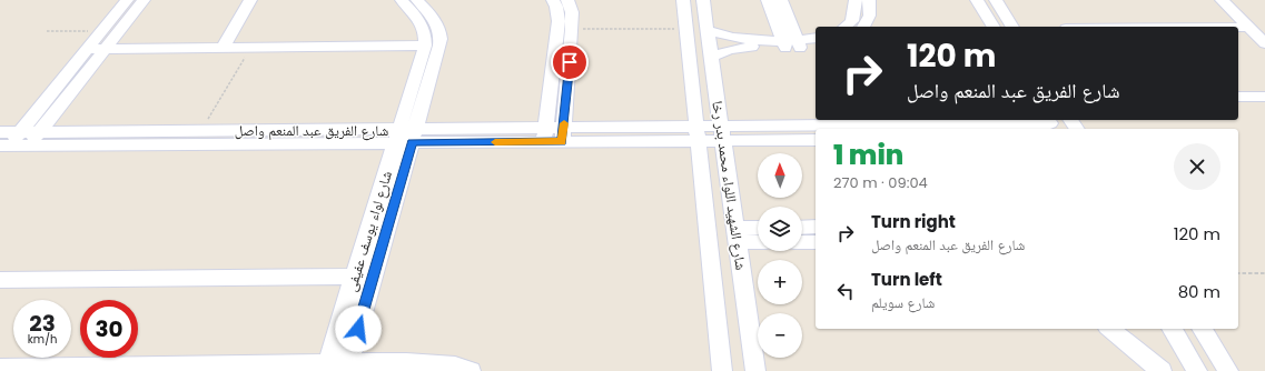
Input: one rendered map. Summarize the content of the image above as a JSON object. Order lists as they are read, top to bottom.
{
  "streets": {
    "street": ["شارع الفريق عبد المنعم واصل", "شارع الشهيد اللواء محمد بدر رخا", "شارع لواء يوسف عفيفى"]
  },
  "crossings": [
    ["شارع الفريق عبد المنعم واصل", "شارع الشهيد اللواء محمد بدر رخا"],
    ["شارع الفريق عبد المنعم واصل", "شارع لواء يوسف عفيفى"]
  ],
  "north": "top",
  "page": {
    "turn": ["120 m", "شارع الفريق عبد المنعم واصل"],
    "heading": ["1 min", "270 m · 09:04"],
    "map_buttons": ["+", "−"],
    "list": [
      {
        "name": "Turn right",
        "note": "شارع الفريق عبد المنعم واصل",
        "value": "120 m"
      },
      {
        "name": "Turn left",
        "note": "شارع سويلم",
        "value": "80 m"
      }
    ],
    "speed": "23 km/h",
    "limit": "30"
  }
}
